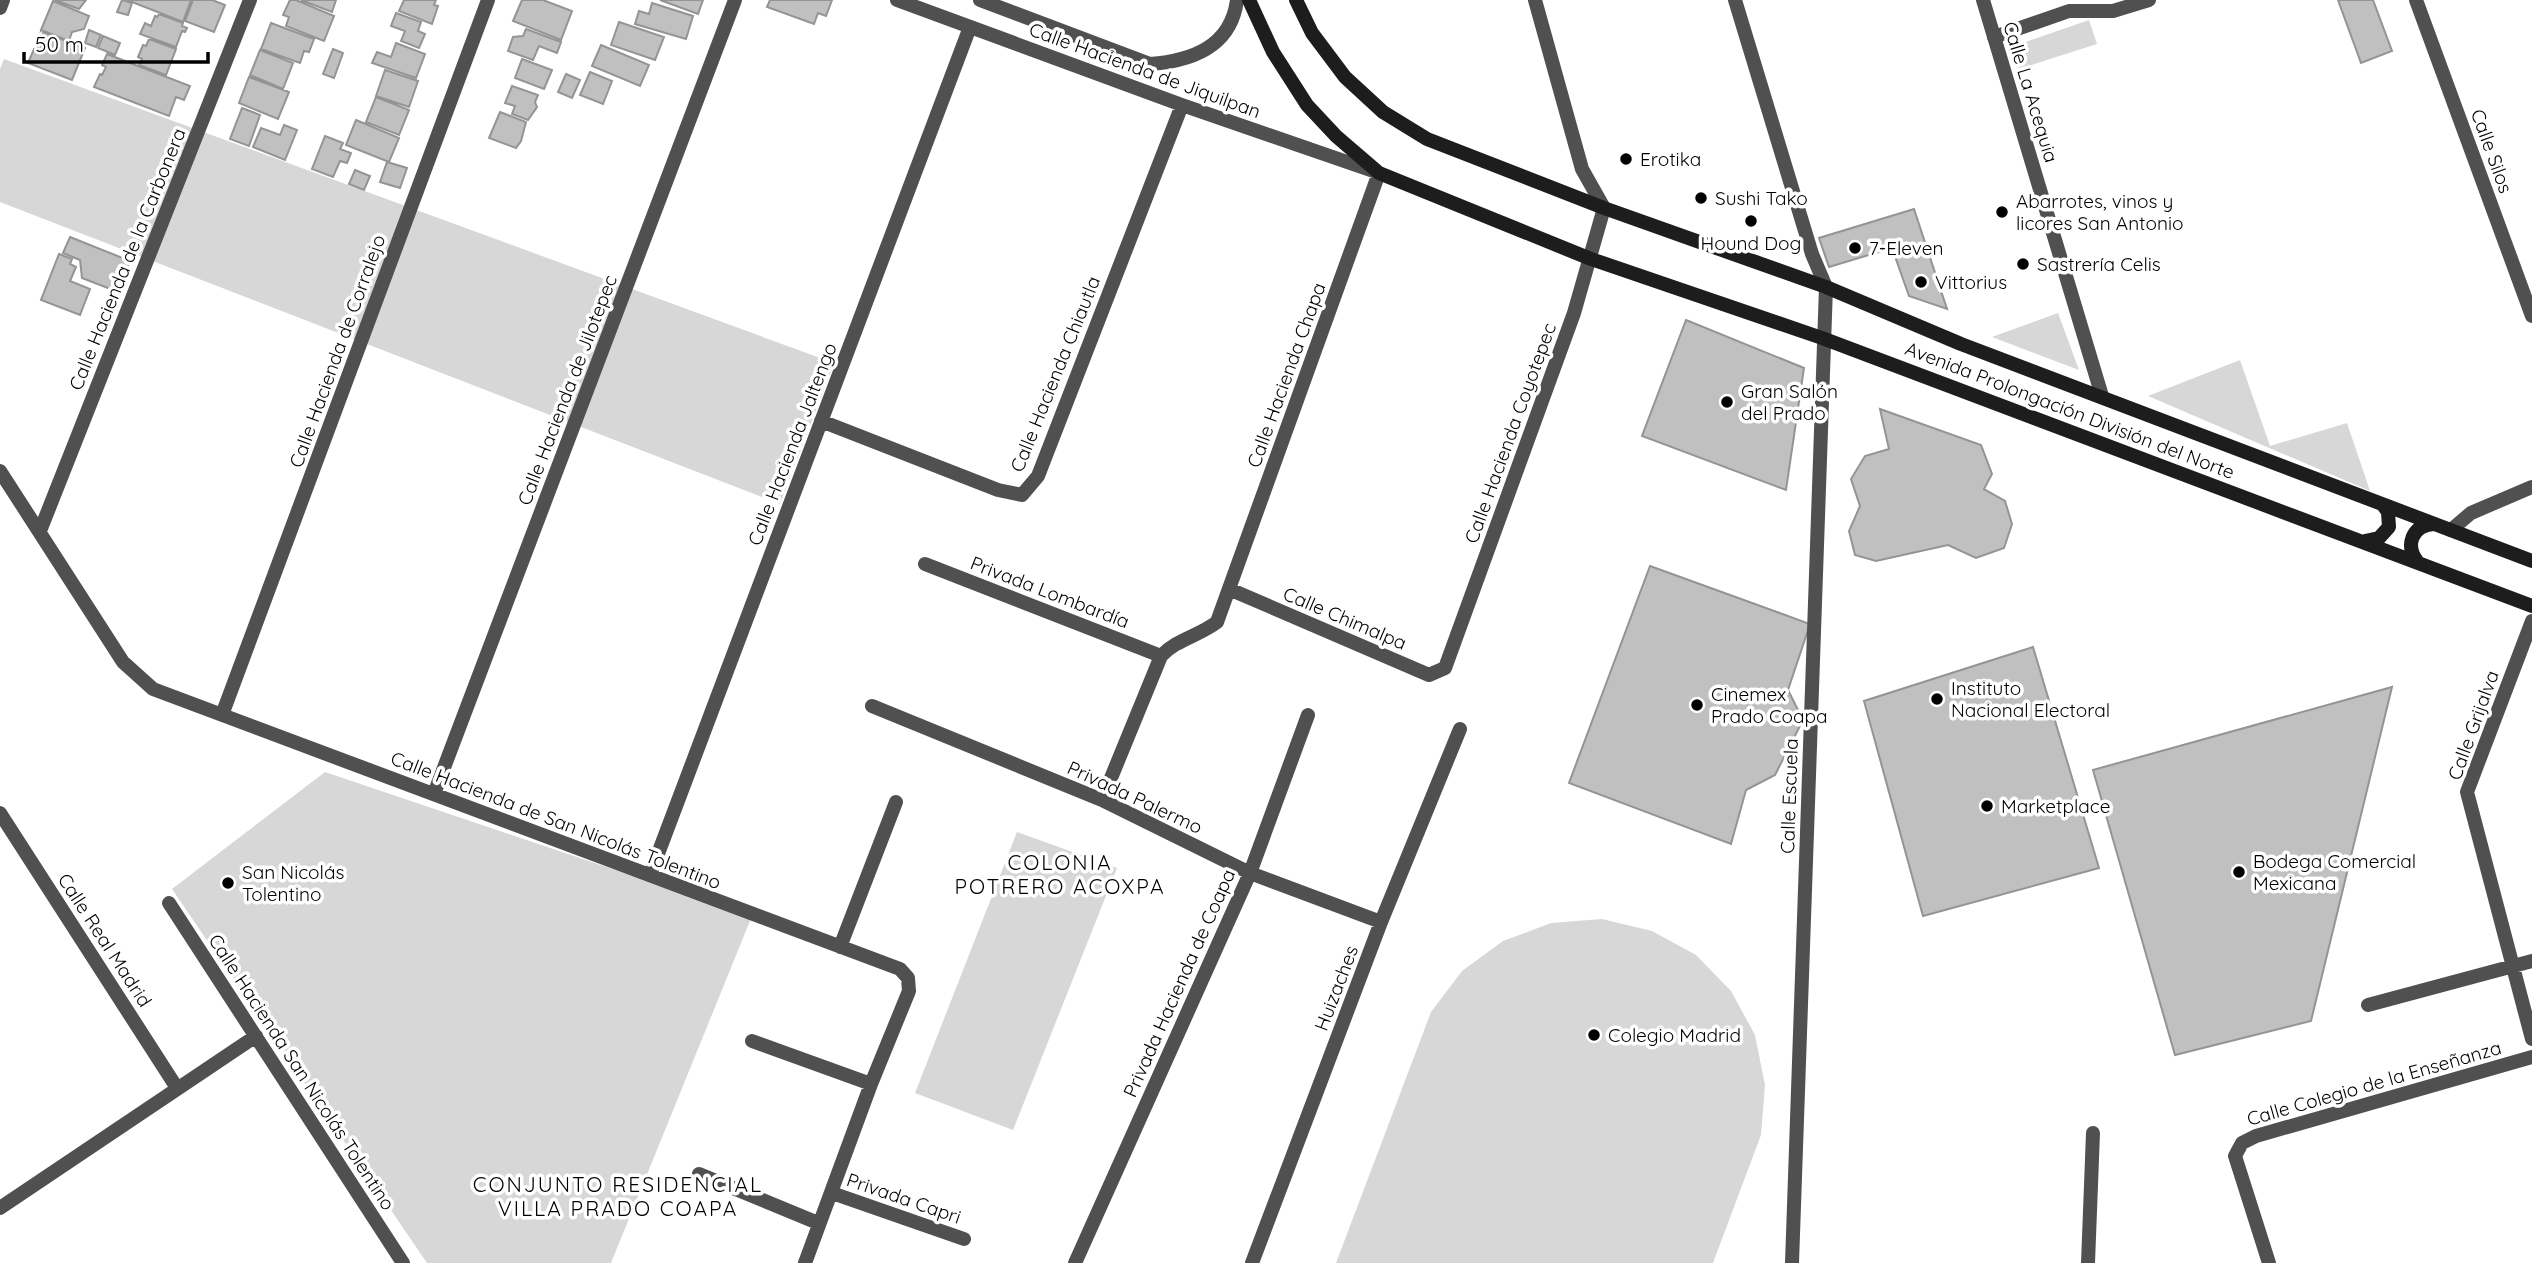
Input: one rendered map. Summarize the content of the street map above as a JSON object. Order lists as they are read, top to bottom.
{
  "streets": {
    "main road": ["Avenida Prolongación División del Norte"],
    "street": [
      "Calle Hacienda de Jiquilpan",
      "Calle La Acequia",
      "Calle Silos",
      "Calle Hacienda de la Carbonera",
      "Calle Hacienda de Corralejo",
      "Calle Hacienda Chiautla",
      "Calle Hacienda Chapa",
      "Calle Hacienda de Jilotepec",
      "Calle Hacienda Coyotepec",
      "Calle Hacienda Jaltengo",
      "Privada Lombardía",
      "Calle Chimalpa",
      "Calle Grijalva",
      "Calle Escuela",
      "Privada Palermo",
      "Calle Hacienda de San Nicolás Tolentino",
      "Calle Real Madrid",
      "Privada Hacienda de Coapa",
      "Huizaches",
      "Calle Hacienda San Nicolás Tolentino",
      "Calle Colegio de la Enseñanza",
      "Privada Capri"
    ]
  },
  "crossings": [
    ["Calle Hacienda de Jiquilpan", "Calle Hacienda Chiautla"],
    ["Calle Hacienda de Jiquilpan", "Calle Hacienda Chapa"],
    ["Calle Hacienda de Jiquilpan", "Avenida Prolongación División del Norte"],
    ["Calle Hacienda de Jiquilpan", "Calle Hacienda Jaltengo"],
    ["Calle La Acequia", "Avenida Prolongación División del Norte"],
    ["Calle Hacienda de la Carbonera", "Calle Hacienda de San Nicolás Tolentino"],
    ["Calle Hacienda de Corralejo", "Calle Hacienda de San Nicolás Tolentino"],
    ["Calle Hacienda Chiautla", "Calle Hacienda Jaltengo"],
    ["Calle Hacienda Chapa", "Avenida Prolongación División del Norte"],
    ["Calle Hacienda Chapa", "Privada Lombardía"],
    ["Calle Hacienda Chapa", "Calle Chimalpa"],
    ["Calle Hacienda de Jilotepec", "Calle Hacienda de San Nicolás Tolentino"],
    ["Avenida Prolongación División del Norte", "Calle Hacienda Coyotepec"],
    ["Avenida Prolongación División del Norte", "Calle Escuela"],
    ["Calle Hacienda Coyotepec", "Calle Chimalpa"],
    ["Calle Hacienda Jaltengo", "Calle Hacienda de San Nicolás Tolentino"],
    ["Privada Palermo", "Privada Hacienda de Coapa"],
    ["Privada Palermo", "Huizaches"],
    ["Calle Hacienda de San Nicolás Tolentino", "Privada Capri"]
  ],
  "districts": ["COLONIA POTRERO ACOXPA", "CONJUNTO RESIDENCIAL VILLA PRADO COAPA"],
  "places": [
    "Erotika",
    "Sushi Tako",
    "Abarrotes, vinos y licores San Antonio",
    "Hound Dog",
    "7-Eleven",
    "Sastrería Celis",
    "Vittorius",
    "Gran Salón del Prado",
    "Instituto Nacional Electoral",
    "Cinemex Prado Coapa",
    "Marketplace",
    "Bodega Comercial Mexicana",
    "San Nicolás Tolentino",
    "Colegio Madrid"
  ],
  "scale_bar": "50 m"
}
